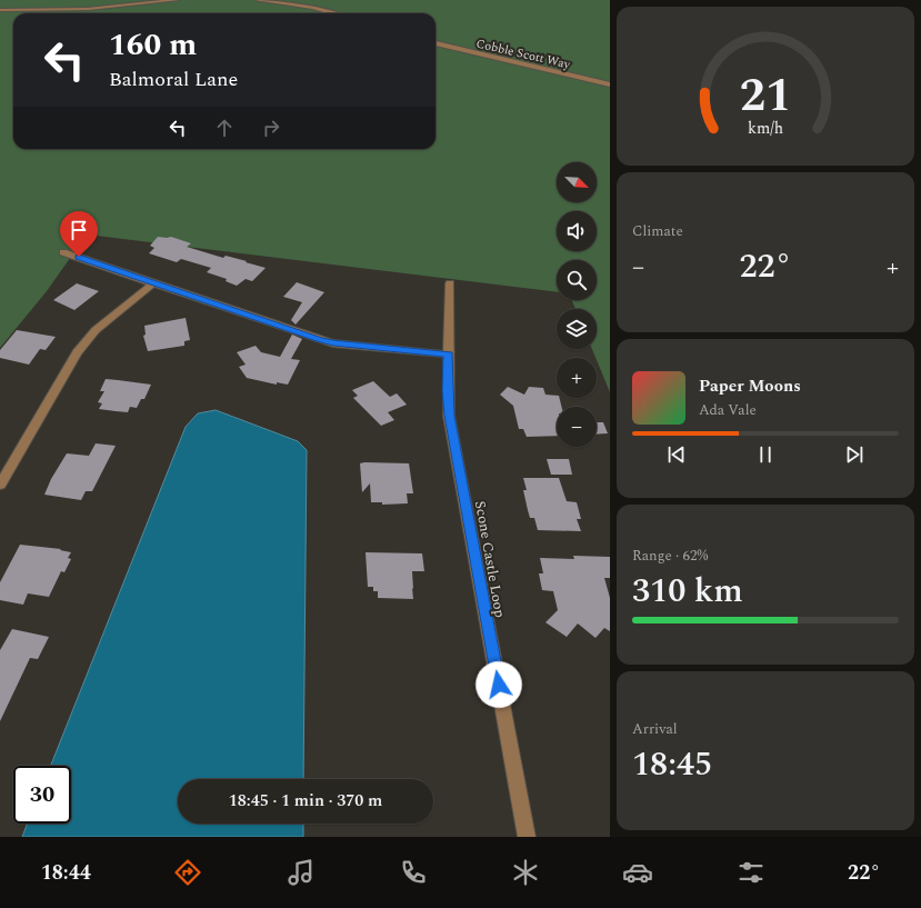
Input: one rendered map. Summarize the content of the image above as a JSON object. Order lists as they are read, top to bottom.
{
  "streets": {
    "street": ["Cobble Scott Way", "Scone Castle Loop"]
  },
  "north": "bottom right",
  "page": {
    "turn": ["160 m", "Balmoral Lane"],
    "map_buttons": ["+", "−"],
    "tile": [
      "Climate",
      ["Range · 62%", "310 km"],
      ["Arrival", "18:45"]
    ],
    "heat": ["−", "22°", "+"],
    "song": ["Paper Moons", "Ada Vale"],
    "limit": "30",
    "trip": "18:45 · 1 min · 370 m",
    "tabs": ["18:44", "22°"],
    "gauge": ["21", "km/h"]
  }
}
